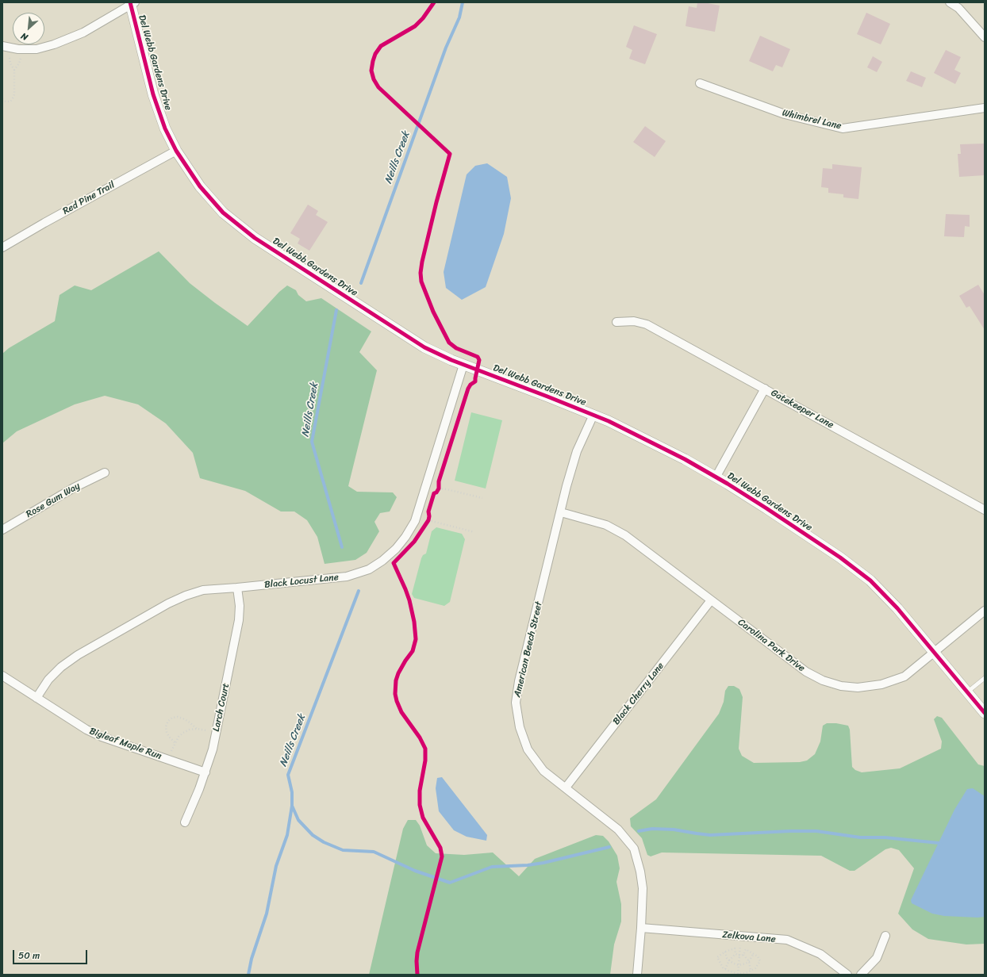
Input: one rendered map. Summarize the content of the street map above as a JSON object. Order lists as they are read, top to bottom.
{
  "streets": {
    "street": [
      "Del Webb Gardens Drive",
      "Whimbrel Lane",
      "Red Pine Trail",
      "Gatekeeper Lane",
      "Rose Gum Way",
      "Black Locust Lane",
      "Carolina Park Drive",
      "American Beech Street",
      "Black Cherry Lane",
      "Larch Court",
      "Bigleaf Maple Run",
      "Zelkova Lane"
    ]
  },
  "crossings": [
    ["Del Webb Gardens Drive", "Red Pine Trail"],
    ["Del Webb Gardens Drive", "Black Locust Lane"],
    ["Del Webb Gardens Drive", "Carolina Park Drive"],
    ["Del Webb Gardens Drive", "American Beech Street"],
    ["Black Locust Lane", "Larch Court"],
    ["Black Locust Lane", "Bigleaf Maple Run"],
    ["Carolina Park Drive", "American Beech Street"],
    ["Carolina Park Drive", "Black Cherry Lane"],
    ["American Beech Street", "Black Cherry Lane"],
    ["American Beech Street", "Zelkova Lane"],
    ["Larch Court", "Bigleaf Maple Run"]
  ],
  "water": ["Neills Creek"],
  "scale_bar": "50 m",
  "north": "bottom left"
}
